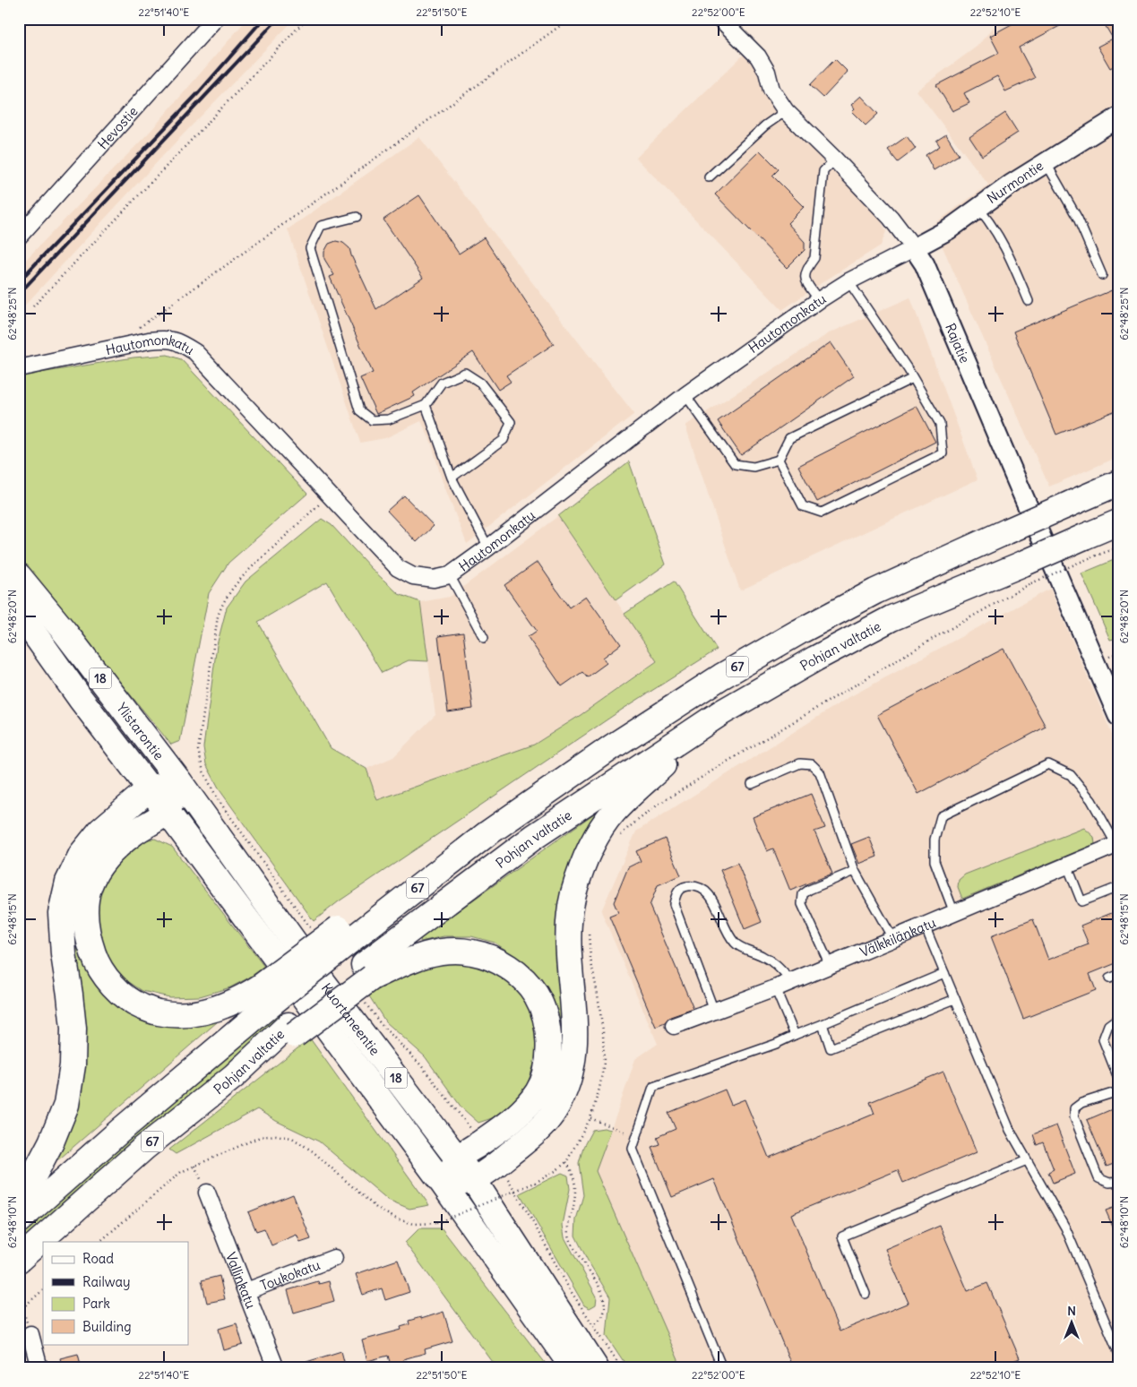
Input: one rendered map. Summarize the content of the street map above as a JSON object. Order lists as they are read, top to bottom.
{
  "streets": {
    "highway": [
      "Pohjan valtatie",
      "67",
      "18",
      "Ylistarontie",
      "Kuortaneentie"
    ],
    "street": [
      "Hevostie",
      "Nurmontie",
      "Hautomonkatu",
      "Rajatie",
      "Välkkilänkatu",
      "Toukokatu",
      "Vallinkatu"
    ]
  },
  "crossings": [
    ["Nurmontie", "Hautomonkatu"],
    ["Nurmontie", "Rajatie"],
    ["Hautomonkatu", "Rajatie"],
    ["Ylistarontie", "Kuortaneentie"],
    ["Toukokatu", "Vallinkatu"]
  ],
  "legend": [
    "Road",
    "Railway",
    "Park",
    "Building"
  ],
  "north": "top",
  "coordinates": [
    "22°51'40\"E",
    "22°51'50\"E",
    "22°52'00\"E",
    "22°52'10\"E",
    "62°48'25\"N",
    "62°48'20\"N",
    "62°48'15\"N",
    "62°48'10\"N"
  ]
}
